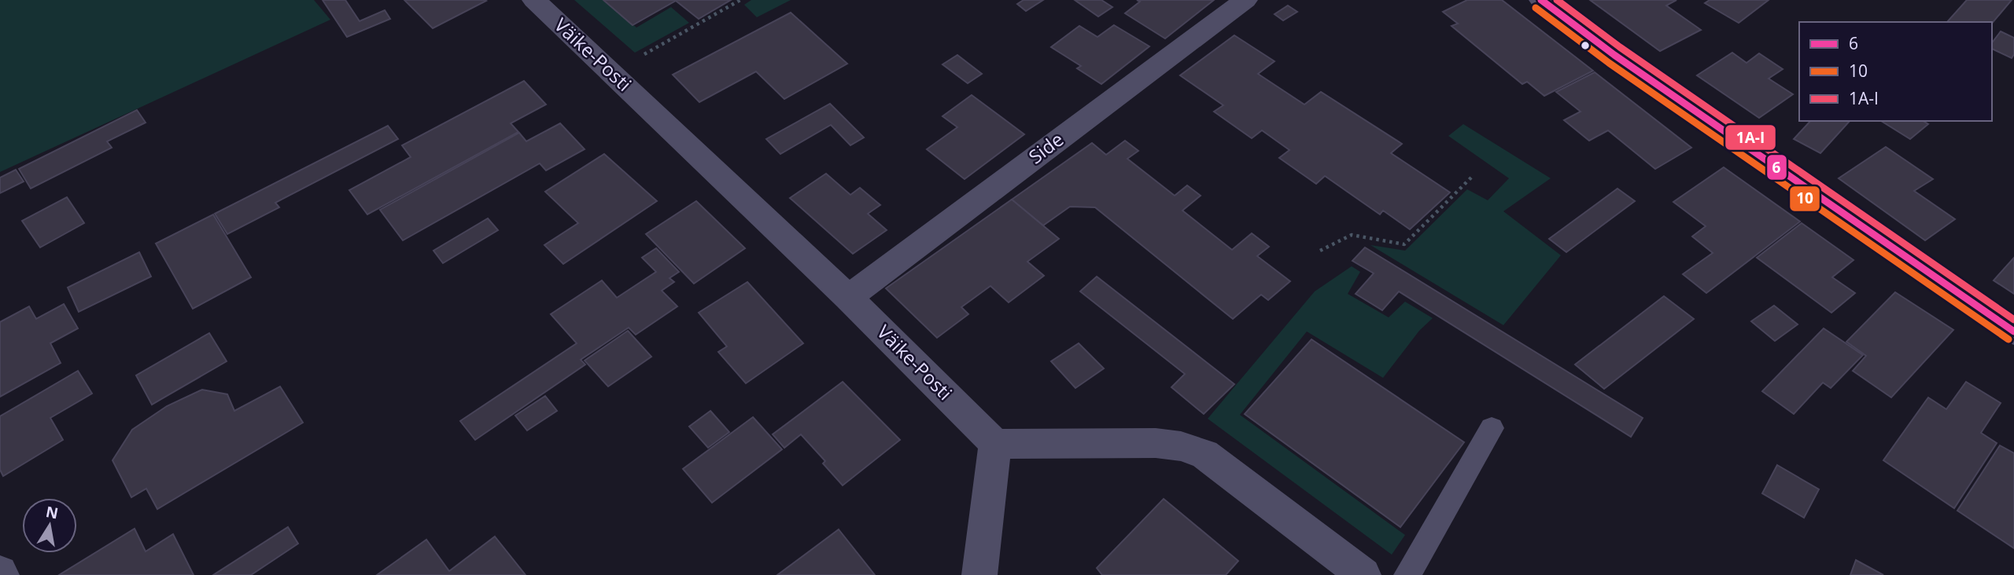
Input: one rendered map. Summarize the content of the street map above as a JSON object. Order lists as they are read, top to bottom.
{
  "streets": {
    "street": ["Väike-Posti", "Side"]
  },
  "crossings": [
    ["Väike-Posti", "Side"]
  ],
  "lines": ["transit line 6", "transit line 1A-I", "transit line 10"],
  "legend": ["6", "10", "1A-I"],
  "north": "top"
}
